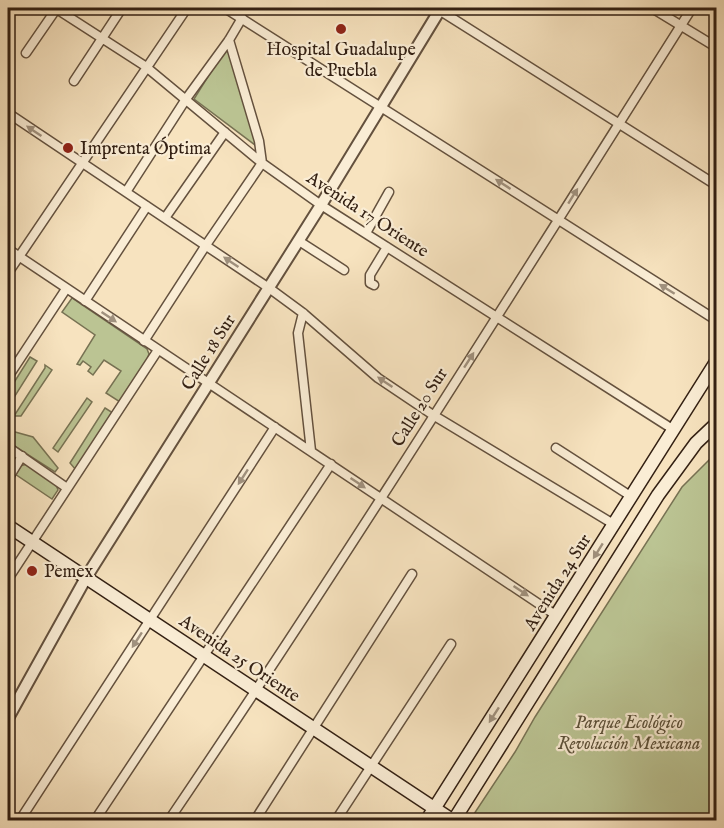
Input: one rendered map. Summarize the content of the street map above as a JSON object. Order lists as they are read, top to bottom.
{
  "streets": {
    "main road": ["Avenida 24 Sur", "Avenida 25 Oriente"],
    "street": ["Avenida 17 Oriente", "Calle 18 Sur", "Calle 20 Sur"]
  },
  "crossings": [
    ["Avenida 17 Oriente", "Calle 18 Sur"],
    ["Avenida 17 Oriente", "Calle 20 Sur"],
    ["Avenida 17 Oriente", "Avenida 24 Sur"],
    ["Calle 18 Sur", "Avenida 25 Oriente"],
    ["Calle 20 Sur", "Avenida 25 Oriente"],
    ["Avenida 24 Sur", "Avenida 25 Oriente"]
  ],
  "parks": ["Parque Ecológico Revolución Mexicana"],
  "places": ["Hospital Guadalupe de Puebla", "Imprenta Óptima", "Pemex"]
}
